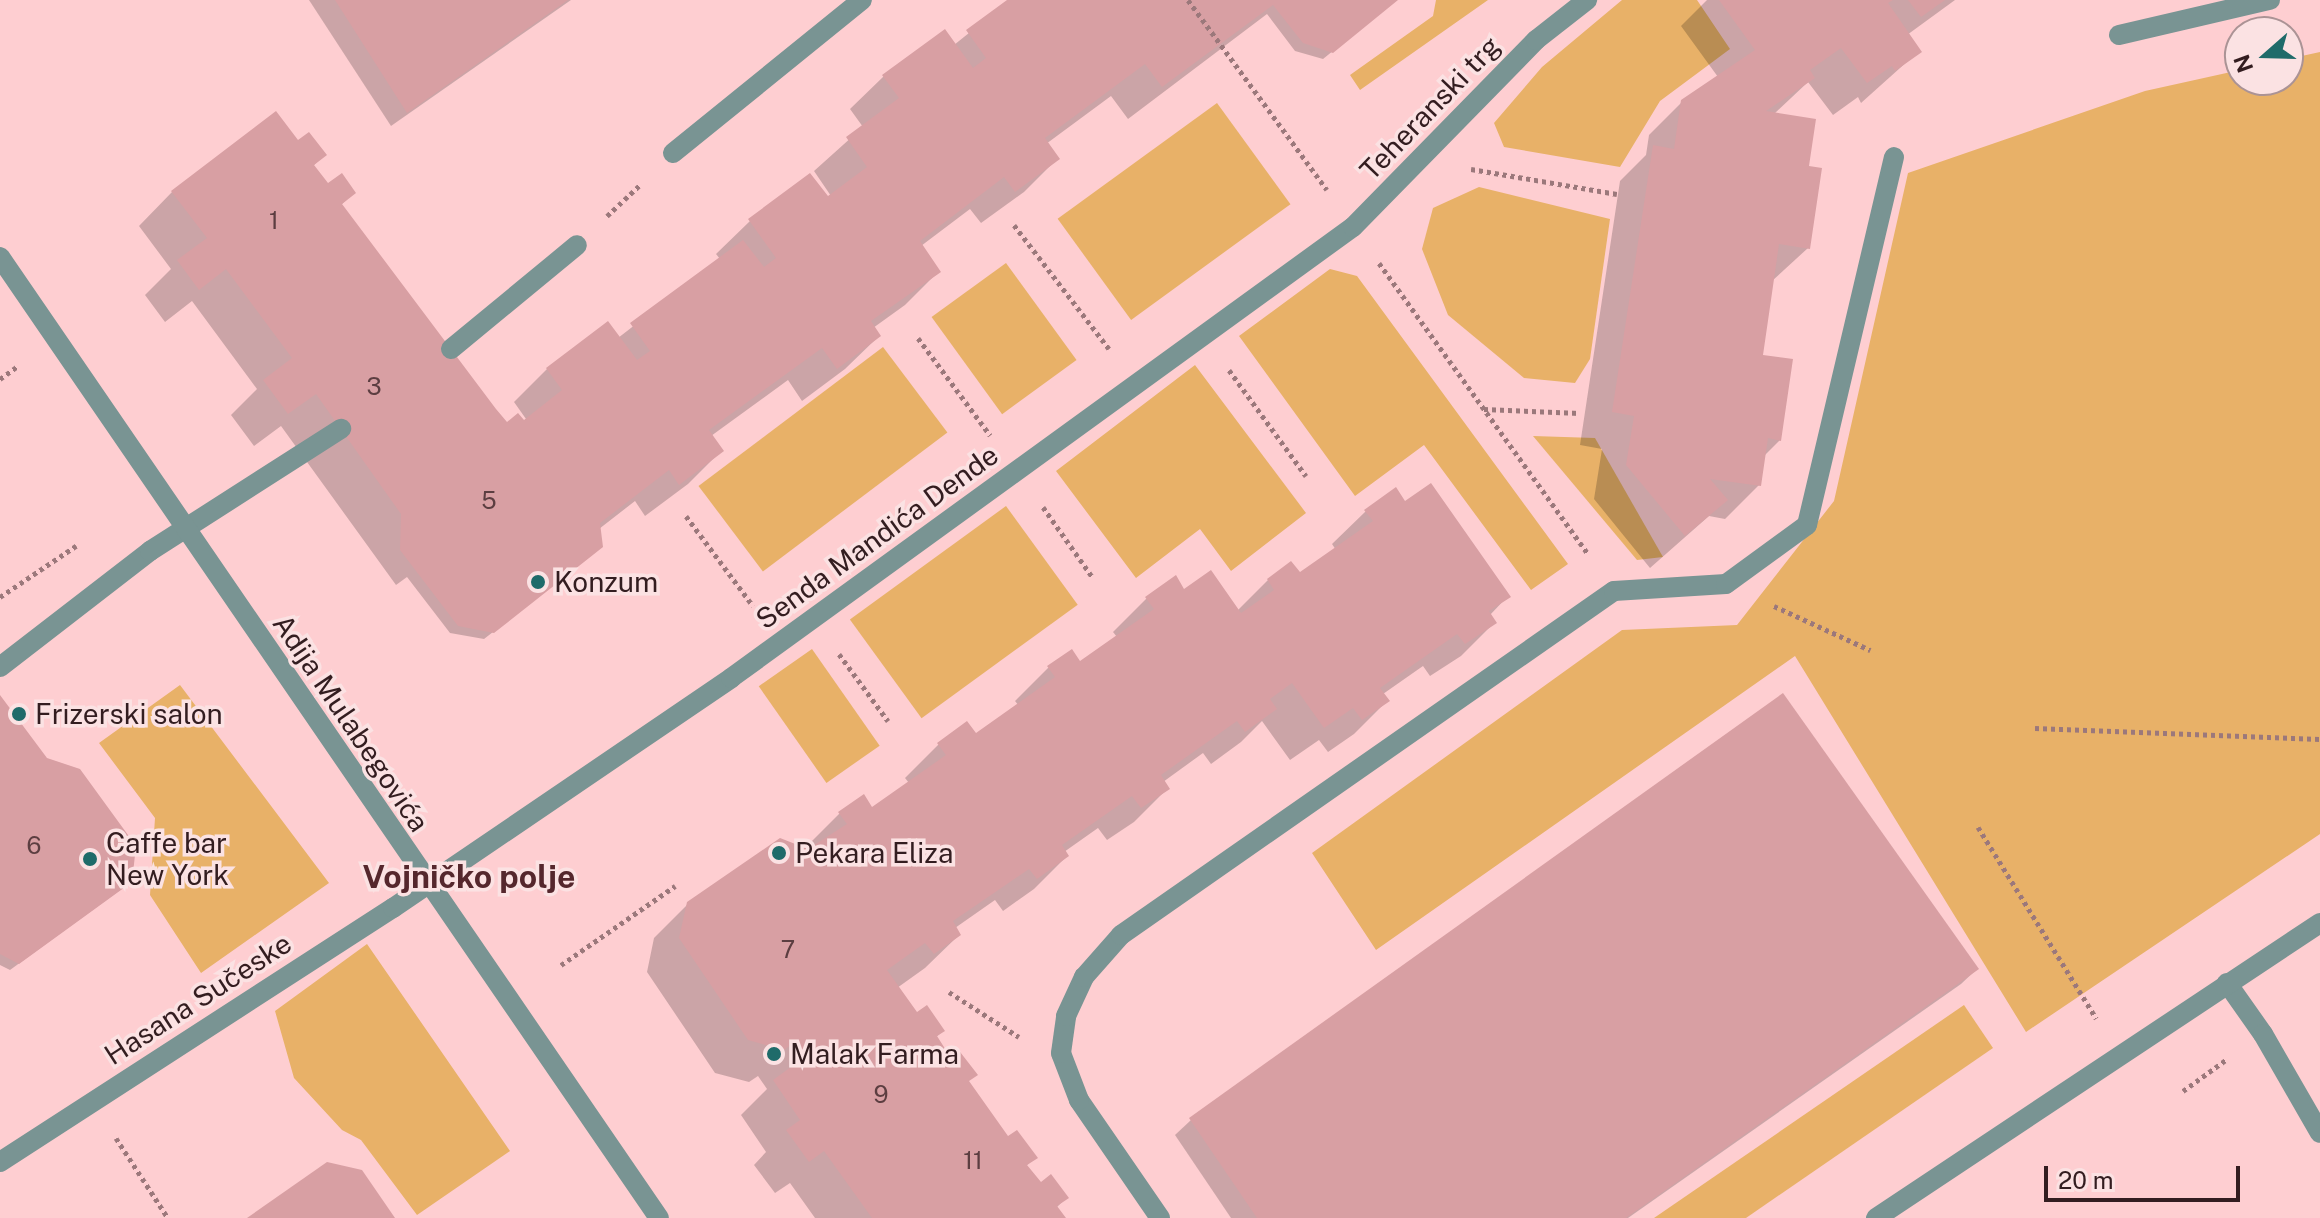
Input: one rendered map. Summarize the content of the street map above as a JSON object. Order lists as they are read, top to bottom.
{
  "streets": {
    "street": [
      "Teheranski trg",
      "Senda Mandića Dende",
      "Adija Mulabegovića",
      "Hasana Sučeske"
    ]
  },
  "crossings": [
    ["Teheranski trg", "Senda Mandića Dende"],
    ["Senda Mandića Dende", "Adija Mulabegovića"],
    ["Senda Mandića Dende", "Hasana Sučeske"],
    ["Adija Mulabegovića", "Hasana Sučeske"]
  ],
  "districts": ["Vojničko polje"],
  "places": [
    "Konzum",
    "Frizerski salon",
    "Pekara Eliza",
    "Caffe bar New York",
    "Malak Farma"
  ],
  "house_numbers": [
    "1",
    "3",
    "5",
    "6",
    "7",
    "9",
    "11"
  ],
  "scale_bar": "20 m",
  "north": "left"
}
